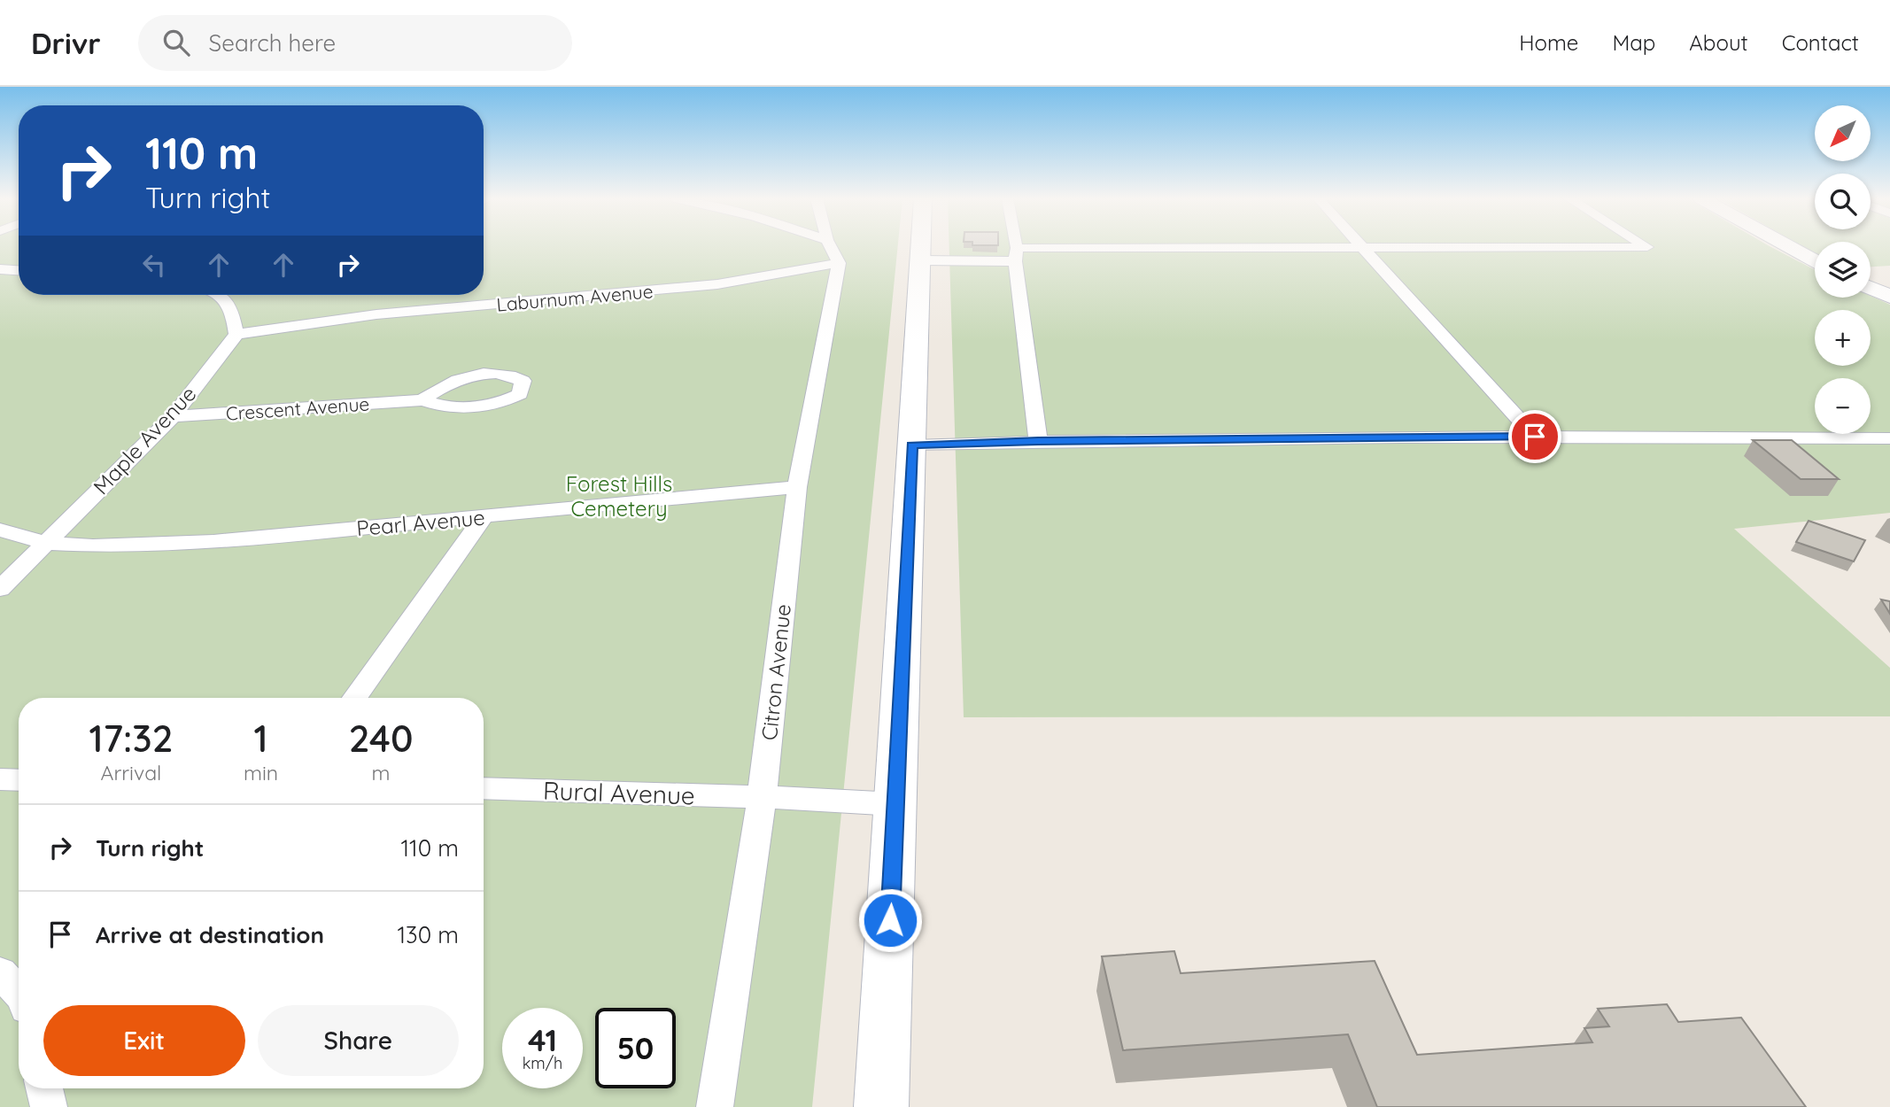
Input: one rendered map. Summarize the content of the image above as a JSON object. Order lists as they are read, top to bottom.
{
  "streets": {
    "lane": [
      "Laburnum Avenue",
      "Crescent Avenue",
      "Maple Avenue",
      "Pearl Avenue",
      "Citron Avenue",
      "Rural Avenue"
    ]
  },
  "crossings": [
    ["Laburnum Avenue", "Maple Avenue"],
    ["Laburnum Avenue", "Citron Avenue"],
    ["Crescent Avenue", "Maple Avenue"],
    ["Maple Avenue", "Pearl Avenue"],
    ["Pearl Avenue", "Citron Avenue"],
    ["Citron Avenue", "Rural Avenue"]
  ],
  "parks": ["Forest Hills Cemetery"],
  "north": "bottom left",
  "page": {
    "header": "Drivr",
    "search": "Search here",
    "nav": [
      "Home",
      "Map",
      "About",
      "Contact"
    ],
    "map_buttons": ["+", "−"],
    "turn": ["110 m", "Turn right"],
    "eta": [
      "17:32",
      "Arrival",
      "1",
      "min",
      "240",
      "m"
    ],
    "list": [
      {
        "name": "Turn right",
        "value": "110 m"
      },
      {
        "name": "Arrive at destination",
        "value": "130 m"
      }
    ],
    "buttons": ["Exit", "Share"],
    "speed": "41 km/h",
    "limit": "50"
  }
}
